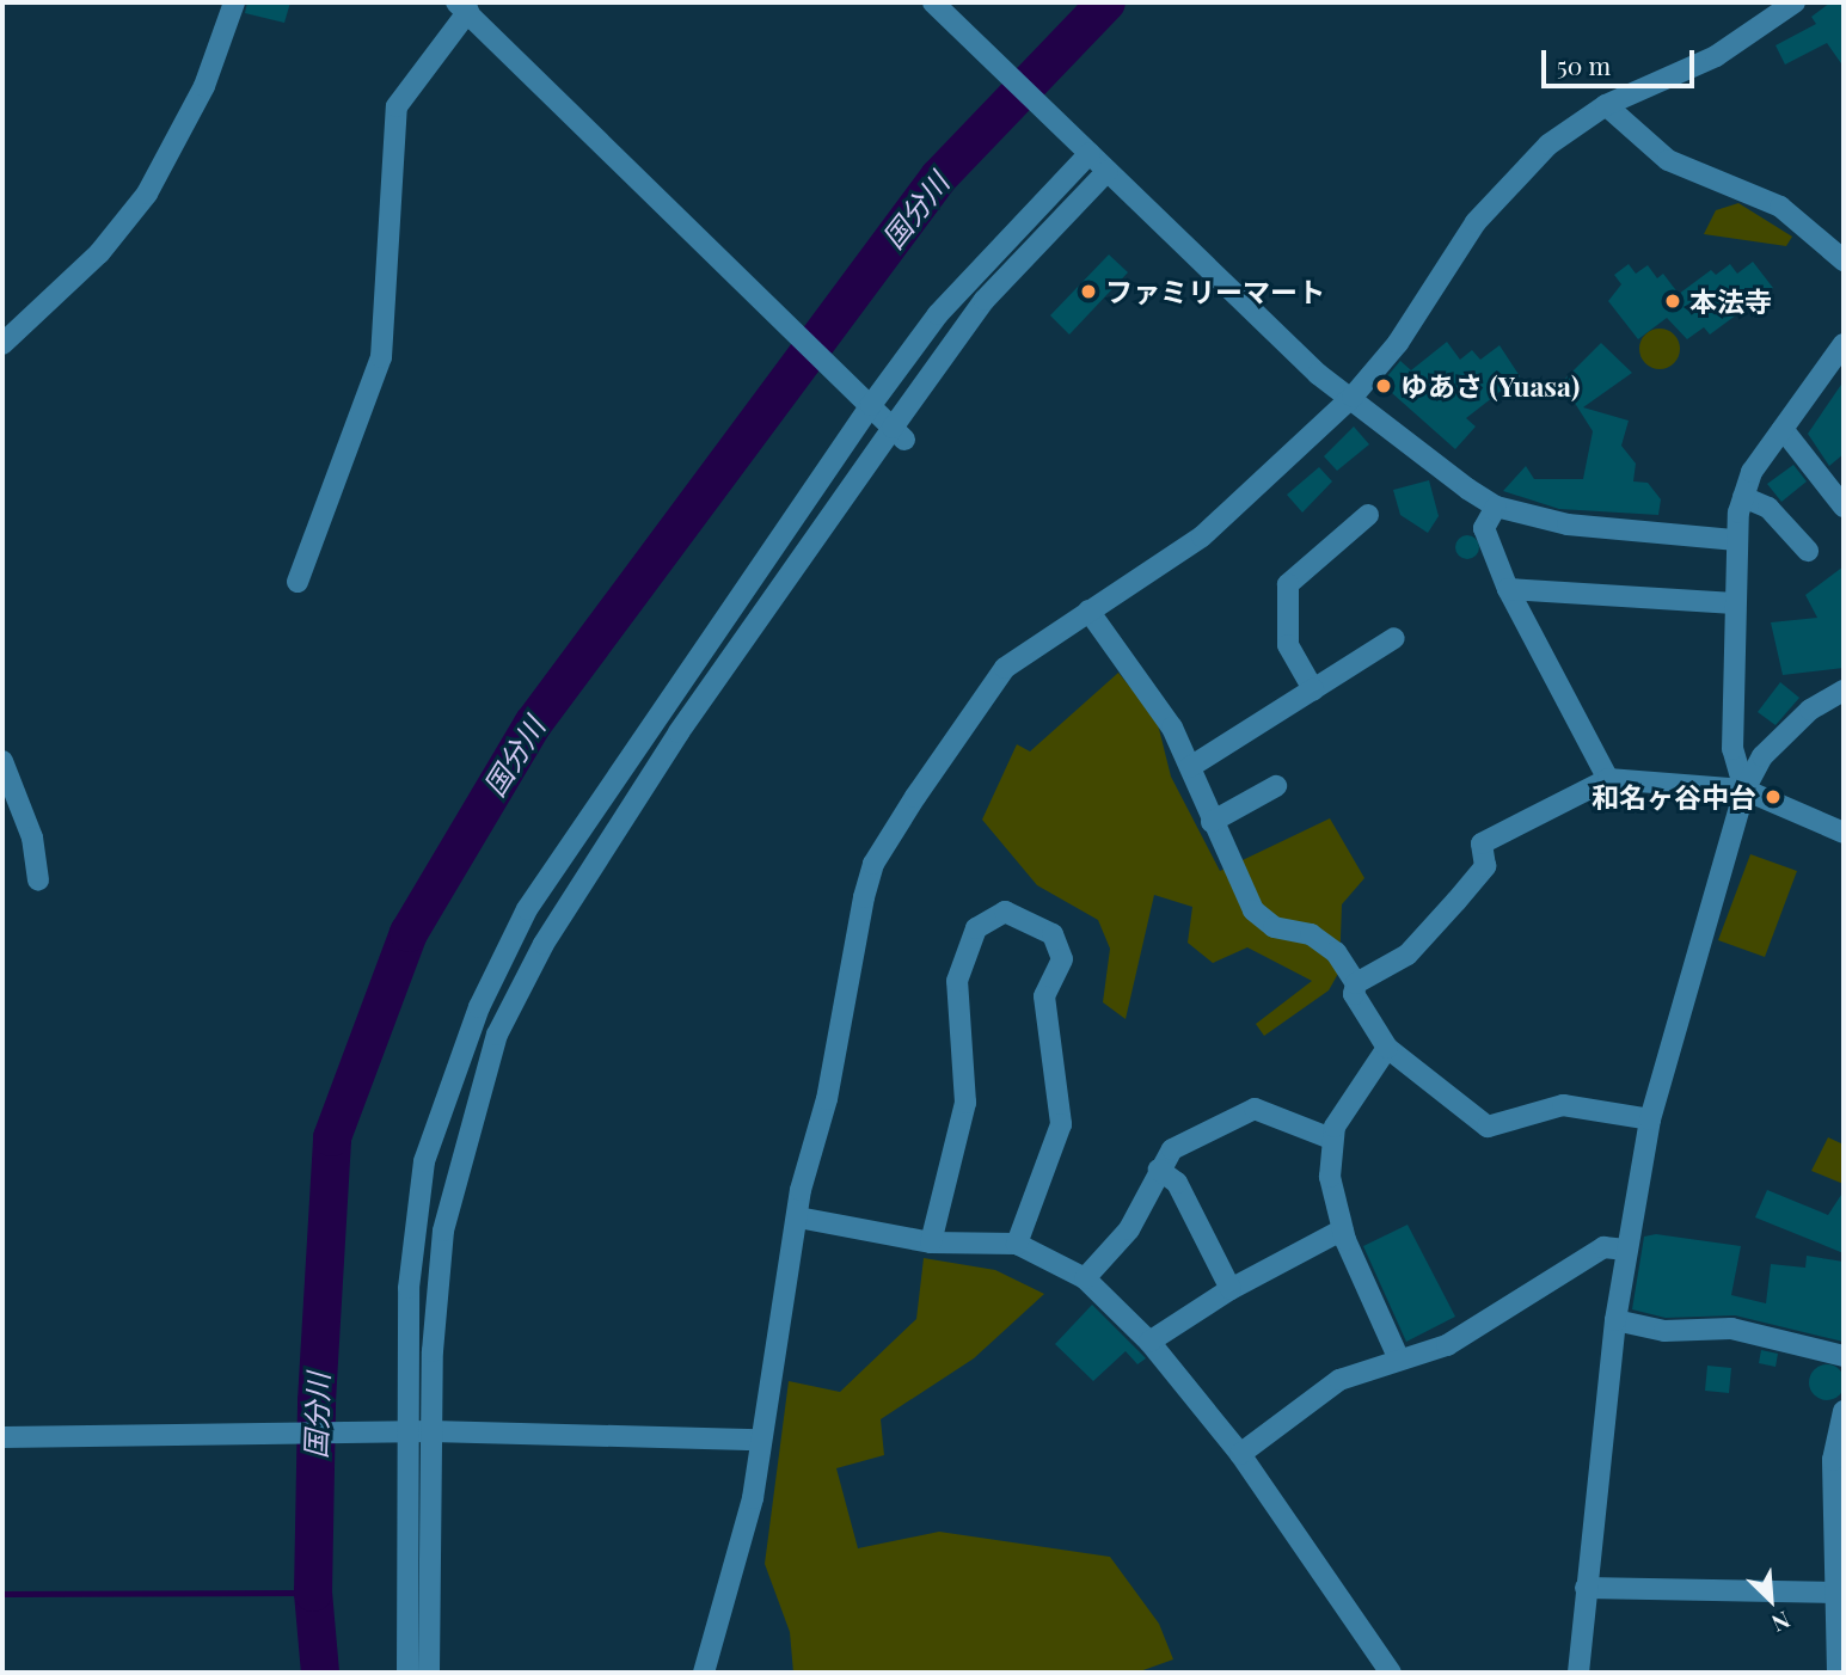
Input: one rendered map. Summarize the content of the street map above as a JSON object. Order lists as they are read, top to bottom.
{
  "water": ["国分川"],
  "places": [
    "ファミリーマート",
    "本法寺",
    "ゆあさ (Yuasa)",
    "和名ヶ谷中台"
  ],
  "scale_bar": "50 m",
  "north": "bottom right"
}
